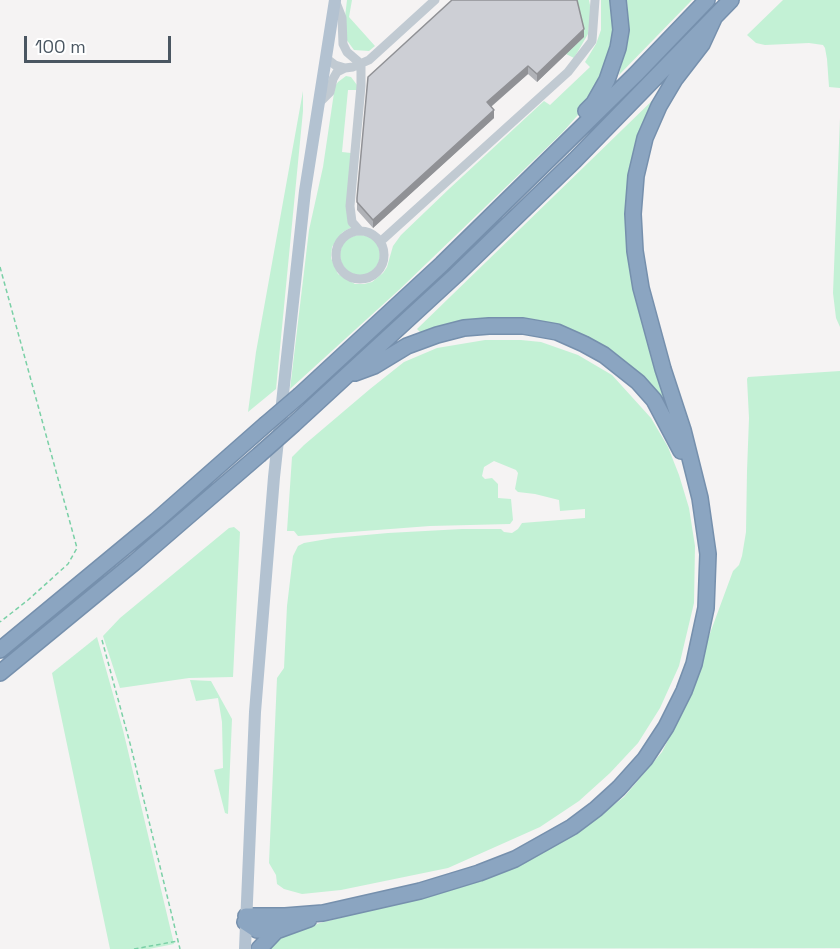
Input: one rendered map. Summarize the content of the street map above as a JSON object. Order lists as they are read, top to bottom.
{
  "scale_bar": "100 m"
}
